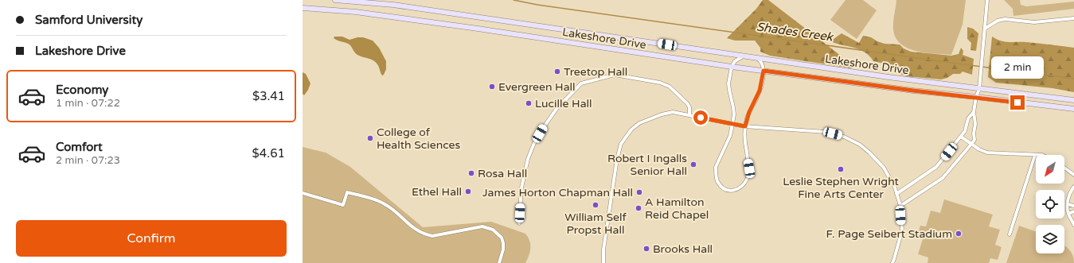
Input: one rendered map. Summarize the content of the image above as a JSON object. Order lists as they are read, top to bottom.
{
  "streets": {
    "main road": ["Lakeshore Drive"]
  },
  "water": ["Shades Creek"],
  "places": [
    "Treetop Hall",
    "Evergreen Hall",
    "Lucille Hall",
    "College of Health Sciences",
    "Robert I Ingalls Senior Hall",
    "Leslie Stephen Wright Fine Arts Center",
    "Rosa Hall",
    "Ethel Hall",
    "James Horton Chapman Hall",
    "William Self Propst Hall",
    "A Hamilton Reid Chapel",
    "F. Page Seibert Stadium",
    "Brooks Hall"
  ],
  "north": "bottom left",
  "page": {
    "banner": ["Samford University", "Lakeshore Drive"],
    "bubble": "2 min",
    "list": [
      {
        "name": "Economy",
        "note": "1 min · 07:22",
        "value": "$3.41"
      },
      {
        "name": "Comfort",
        "note": "2 min · 07:23",
        "value": "$4.61"
      }
    ],
    "buttons": "Confirm"
  }
}
